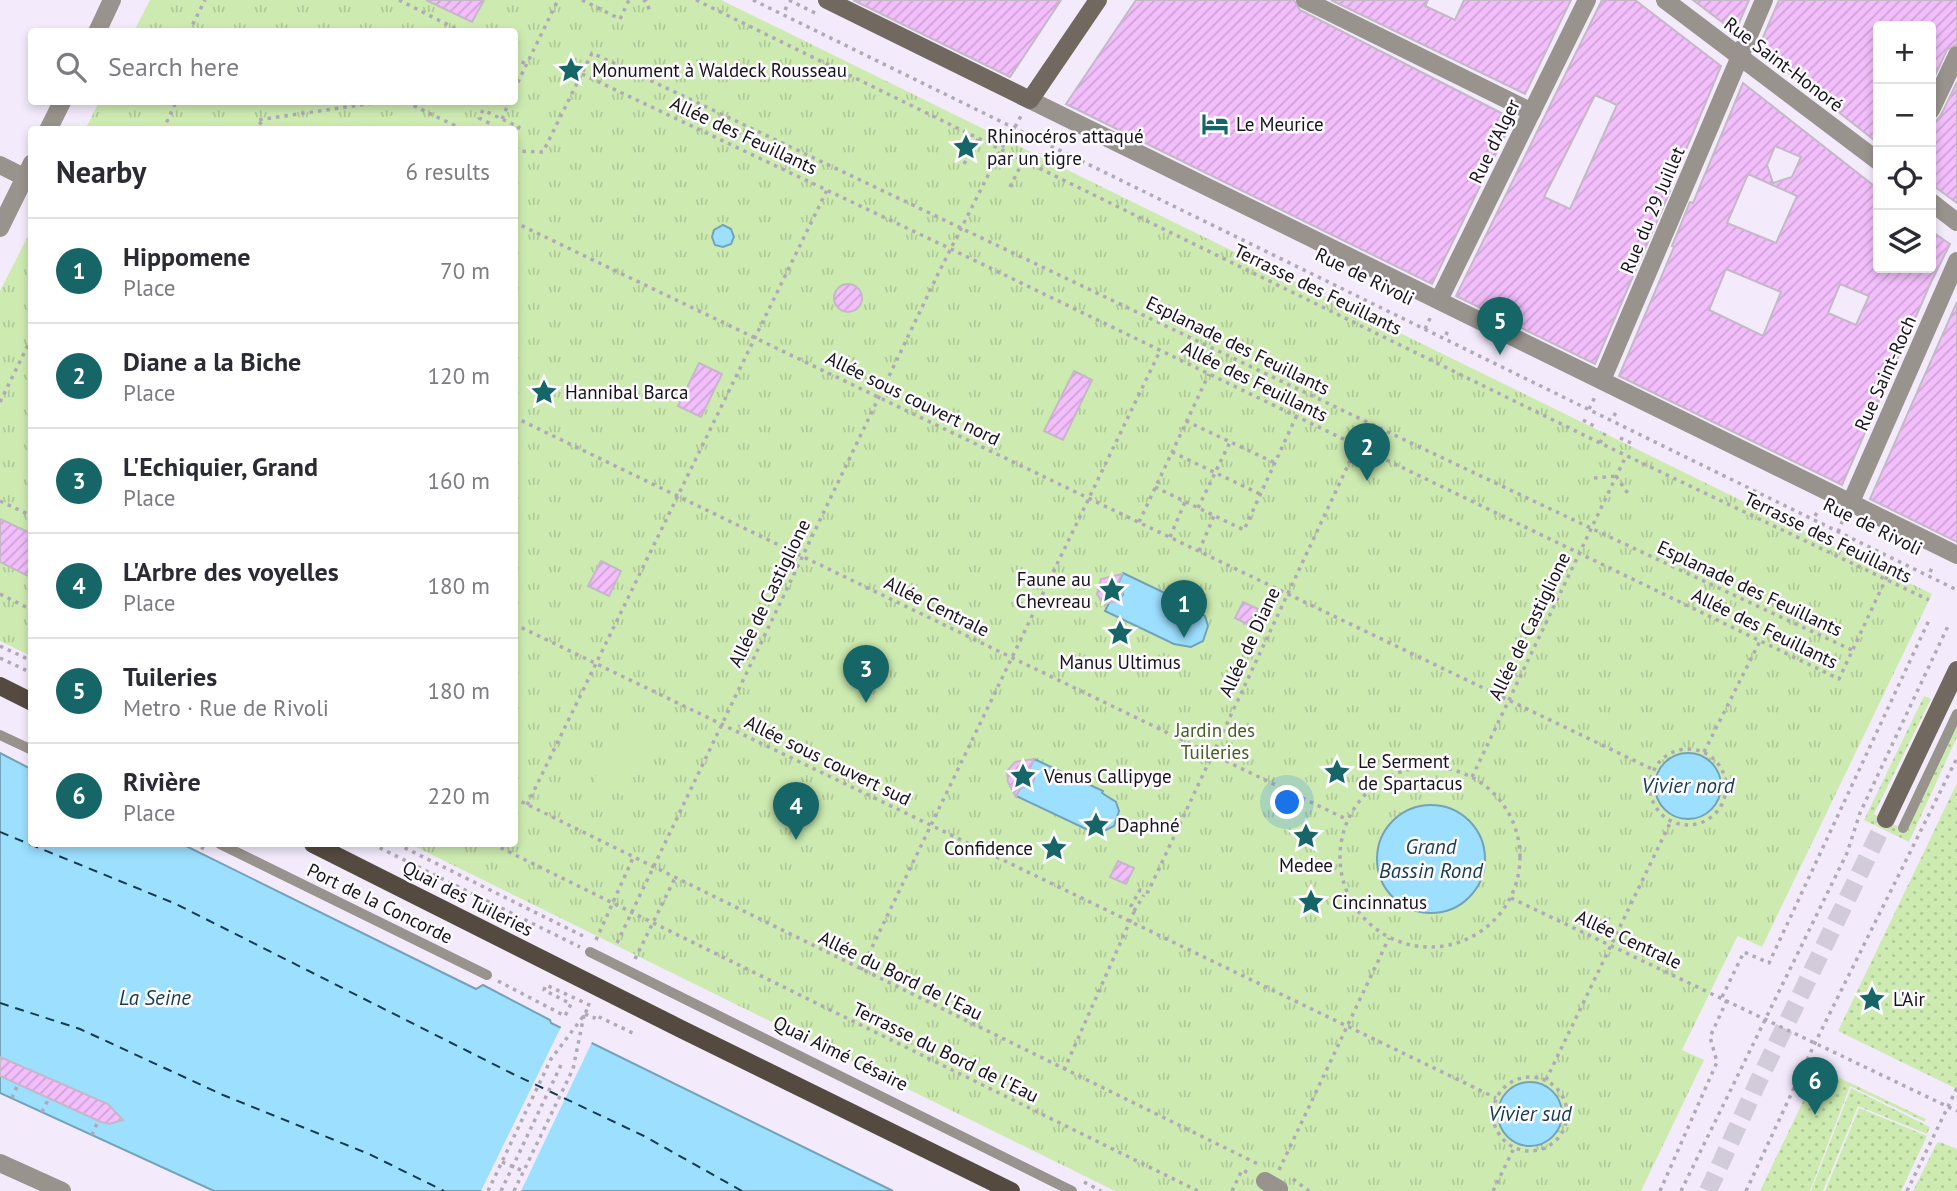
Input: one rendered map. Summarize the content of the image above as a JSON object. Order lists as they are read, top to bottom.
{
  "streets": {
    "main road": ["Quai des Tuileries"],
    "street": [
      "Rue Saint-Honoré",
      "Rue d'Alger",
      "Rue du 29 Juillet",
      "Rue de Rivoli",
      "Rue Saint-Roch"
    ],
    "lane": ["Port de la Concorde", "Quai Aimé Césaire"],
    "path": [
      "Allée des Feuillants",
      "Terrasse des Feuillants",
      "Esplanade des Feuillants",
      "Allée sous couvert nord",
      "Allée de Castiglione",
      "Allée Centrale",
      "Allée de Diane",
      "Allée sous couvert sud",
      "Allée du Bord de l'Eau",
      "Terrasse du Bord de l'Eau"
    ]
  },
  "crossings": [
    ["Rue Saint-Honoré", "Rue du 29 Juillet"],
    ["Allée des Feuillants", "Terrasse des Feuillants"],
    ["Allée des Feuillants", "Esplanade des Feuillants"],
    ["Allée des Feuillants", "Allée de Castiglione"],
    ["Allée des Feuillants", "Allée de Diane"],
    ["Rue d'Alger", "Rue de Rivoli"],
    ["Rue du 29 Juillet", "Rue de Rivoli"],
    ["Rue de Rivoli", "Rue Saint-Roch"],
    ["Terrasse des Feuillants", "Allée de Castiglione"],
    ["Esplanade des Feuillants", "Allée de Castiglione"],
    ["Allée sous couvert nord", "Allée de Castiglione"],
    ["Allée sous couvert nord", "Allée de Diane"],
    ["Allée de Castiglione", "Allée Centrale"],
    ["Allée de Castiglione", "Allée sous couvert sud"],
    ["Allée de Castiglione", "Allée du Bord de l'Eau"],
    ["Allée de Castiglione", "Terrasse du Bord de l'Eau"],
    ["Allée Centrale", "Allée de Diane"],
    ["Allée de Diane", "Allée sous couvert sud"],
    ["Allée de Diane", "Allée du Bord de l'Eau"],
    ["Allée sous couvert sud", "Allée du Bord de l'Eau"],
    ["Quai des Tuileries", "Quai Aimé Césaire"]
  ],
  "water": [
    "Vivier nord",
    "Grand Bassin Rond",
    "La Seine",
    "Vivier sud"
  ],
  "parks": ["Jardin des Tuileries"],
  "places": {
    "place": [
      "Monument à Waldeck Rousseau",
      "Rhinocéros attaqué par un tigre",
      "Hannibal Barca",
      "Faune au Chevreau",
      "Manus Ultimus",
      "Le Serment de Spartacus",
      "Venus Callipyge",
      "Daphné",
      "Medee",
      "Confidence",
      "Cincinnatus",
      "L'Air"
    ],
    "hotel": ["Le Meurice"]
  },
  "page": {
    "map_buttons": ["+", "−"],
    "search": "Search here",
    "heading": ["Nearby", "6 results"],
    "list": [
      {
        "mark": "1",
        "name": "Hippomene",
        "note": "Place",
        "value": "70 m"
      },
      {
        "mark": "2",
        "name": "Diane a la Biche",
        "note": "Place",
        "value": "120 m"
      },
      {
        "mark": "3",
        "name": "L'Echiquier, Grand",
        "note": "Place",
        "value": "160 m"
      },
      {
        "mark": "4",
        "name": "L'Arbre des voyelles",
        "note": "Place",
        "value": "180 m"
      },
      {
        "mark": "5",
        "name": "Tuileries",
        "note": "Metro · Rue de Rivoli",
        "value": "180 m"
      },
      {
        "mark": "6",
        "name": "Rivière",
        "note": "Place",
        "value": "220 m"
      }
    ],
    "pins": [
      "5",
      "2",
      "1",
      "3",
      "4",
      "6"
    ]
  }
}
